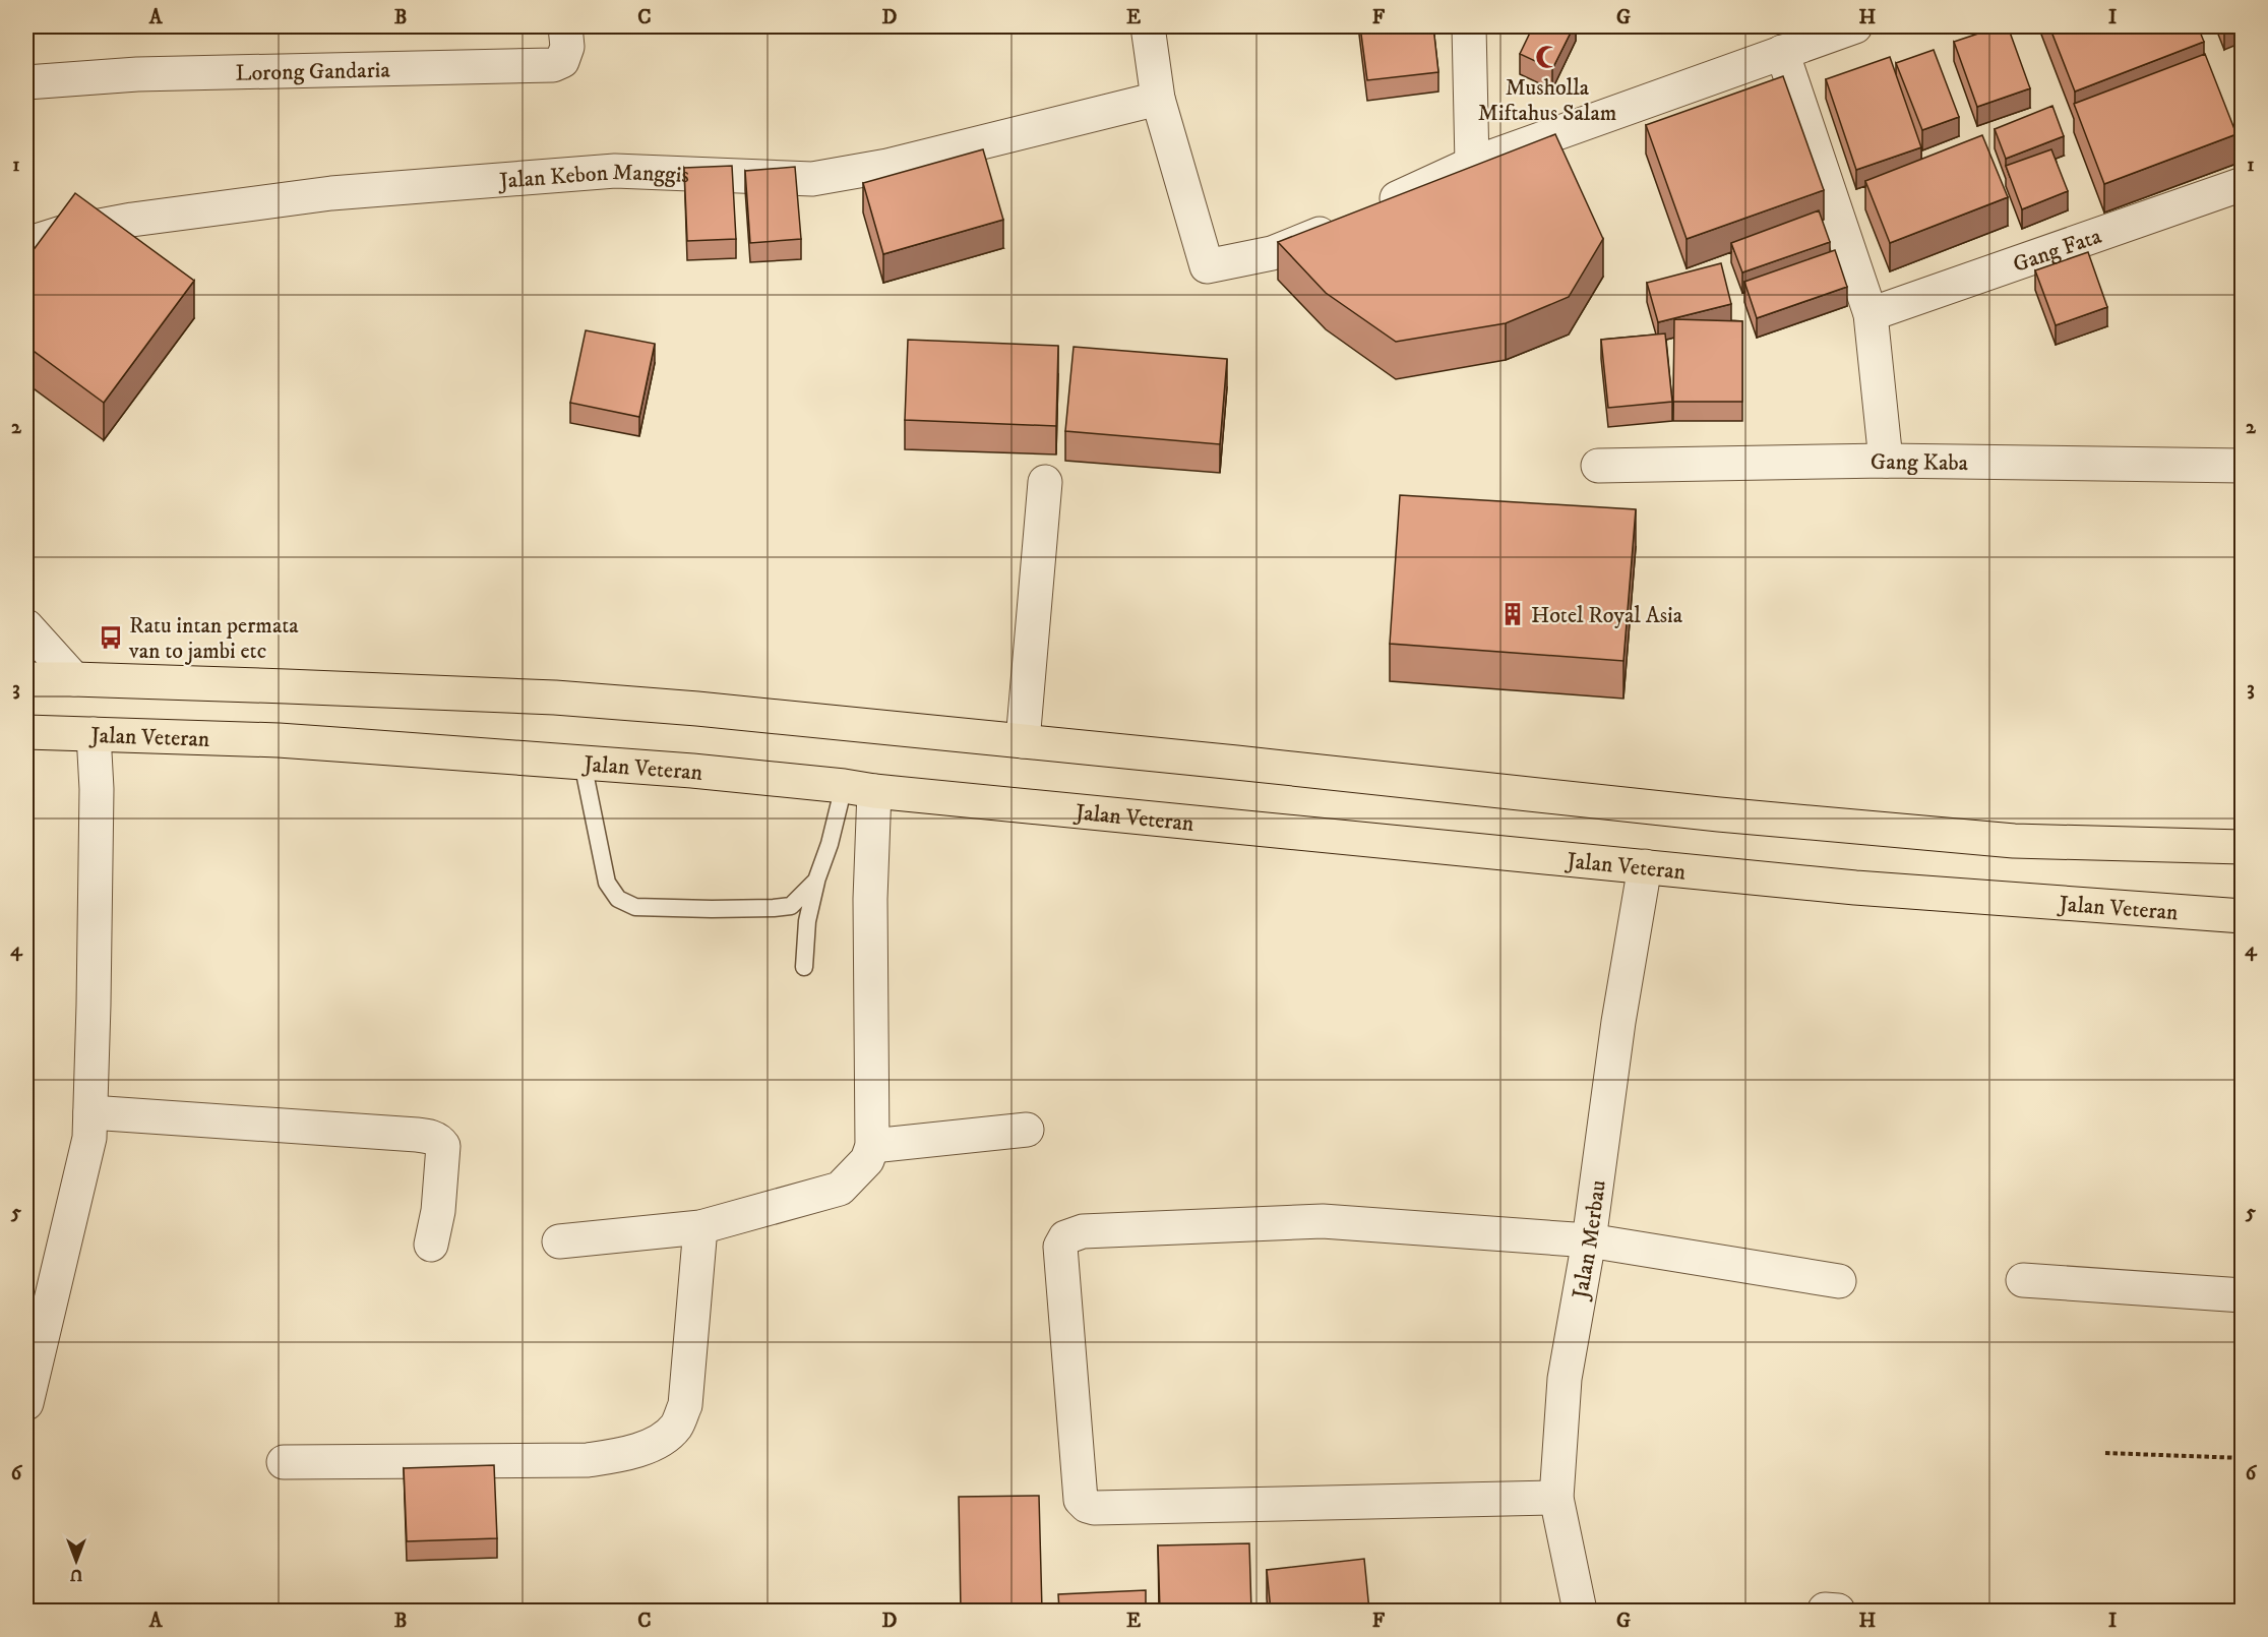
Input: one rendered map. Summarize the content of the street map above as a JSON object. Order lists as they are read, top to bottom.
{
  "streets": {
    "highway": ["Jalan Veteran"],
    "street": [
      "Lorong Gandaria",
      "Jalan Kebon Manggis",
      "Gang Fata",
      "Gang Kaba",
      "Jalan Merbau"
    ]
  },
  "crossings": [
    ["Jalan Veteran", "Jalan Merbau"]
  ],
  "places": {
    "mosque": ["Musholla Miftahus Salam"],
    "building": ["Hotel Royal Asia"],
    "bus stop": ["Ratu intan permata van to jambi etc"]
  },
  "north": "bottom",
  "grid": {
    "columns": [
      "A",
      "B",
      "C",
      "D",
      "E",
      "F",
      "G",
      "H",
      "I"
    ],
    "rows": [
      "1",
      "2",
      "3",
      "4",
      "5",
      "6"
    ]
  }
}
